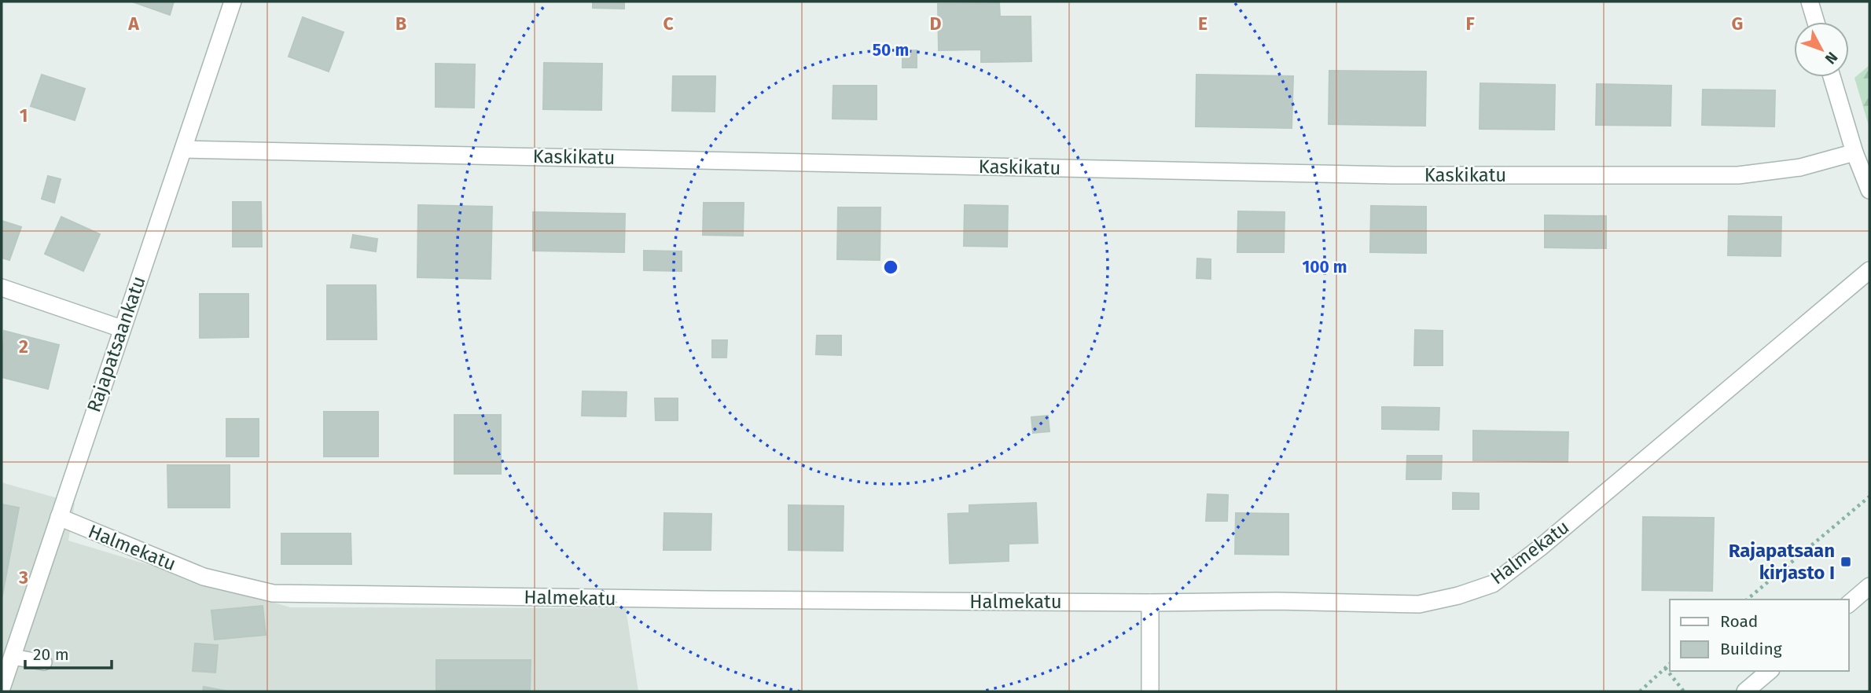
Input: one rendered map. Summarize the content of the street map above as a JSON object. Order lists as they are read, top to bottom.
{
  "streets": {
    "street": ["Kaskikatu", "Rajapatsaankatu", "Halmekatu"]
  },
  "crossings": [
    ["Kaskikatu", "Rajapatsaankatu"],
    ["Rajapatsaankatu", "Halmekatu"]
  ],
  "places": {
    "transit": ["Rajapatsaan kirjasto I"]
  },
  "legend": ["Road", "Building"],
  "scale_bar": "20 m",
  "north": "bottom right",
  "grid": {
    "columns": [
      "A",
      "B",
      "C",
      "D",
      "E",
      "F",
      "G"
    ],
    "rows": ["1", "2", "3"]
  },
  "rings": ["50 m", "100 m"]
}
